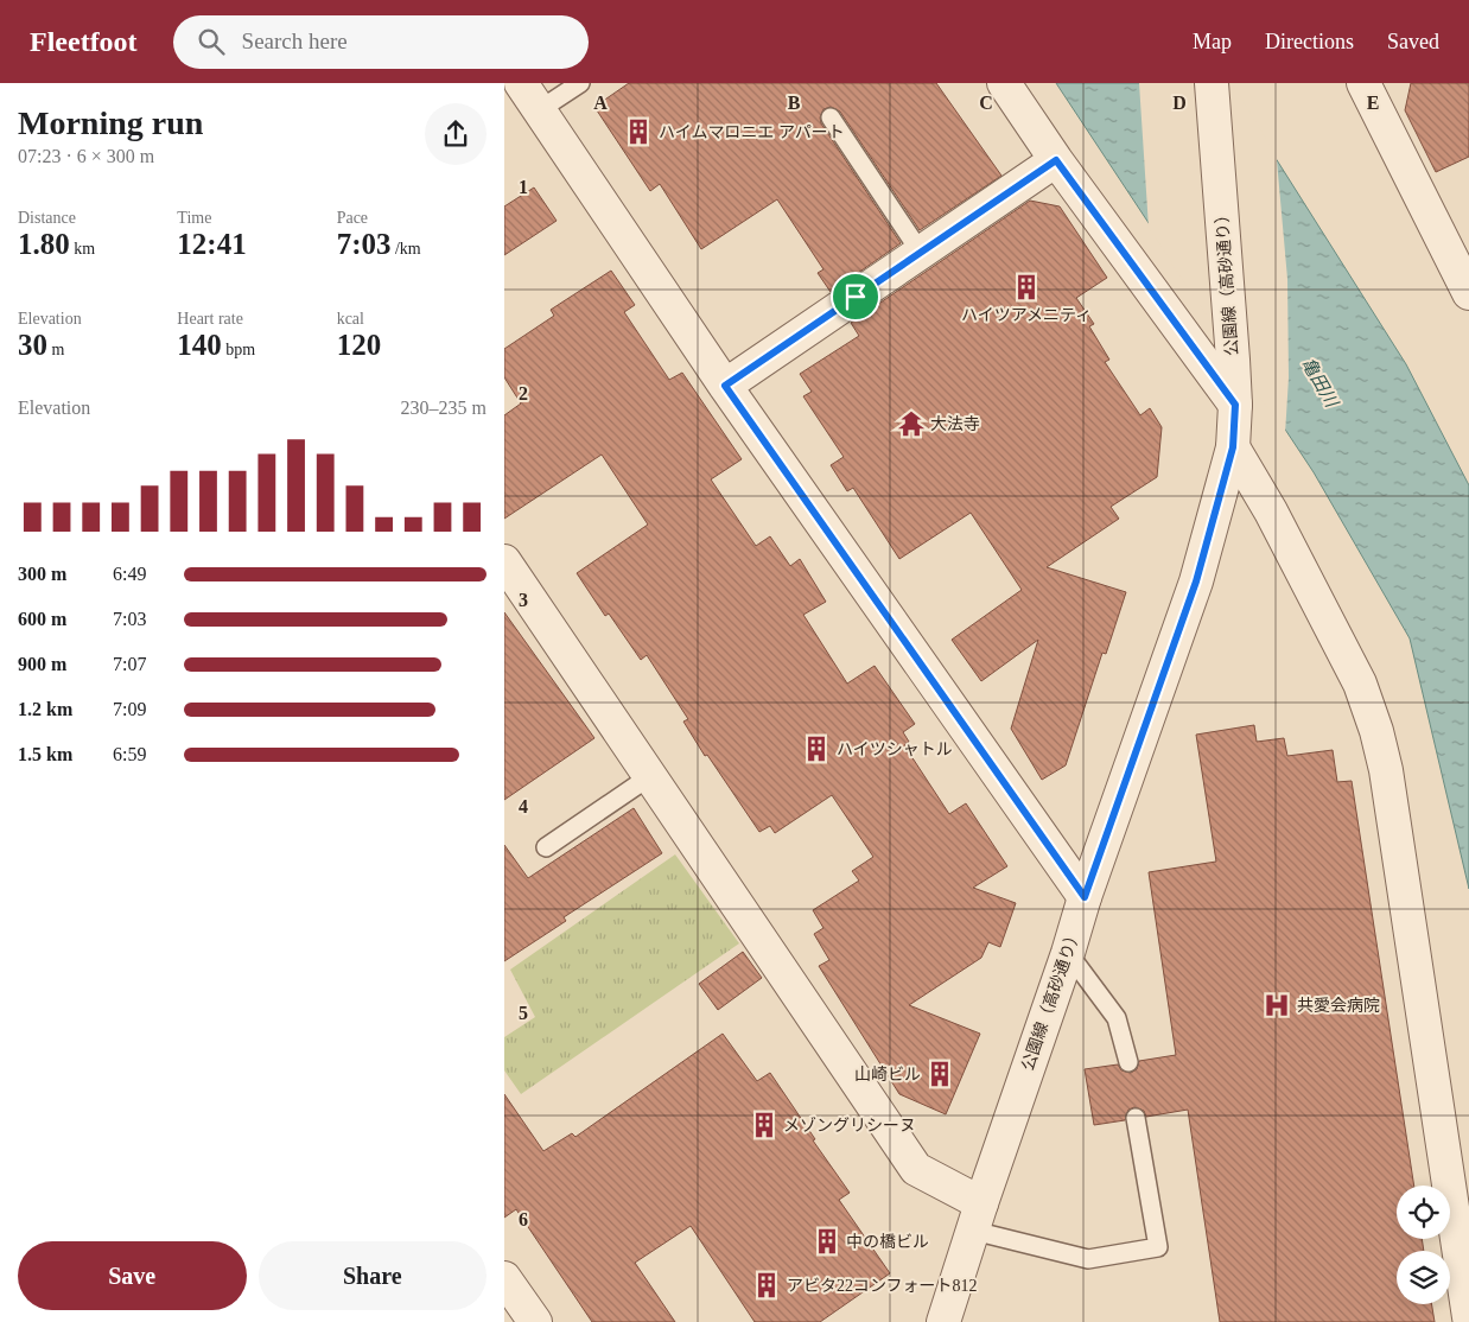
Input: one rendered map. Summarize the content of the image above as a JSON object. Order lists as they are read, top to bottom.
{
  "streets": {
    "street": ["公園線（高砂通り）"]
  },
  "water": ["亀田川"],
  "places": {
    "building": [
      "ハイムマロニエ アパート",
      "ハイツアメニティ",
      "ハイツシャトル",
      "山崎ビル",
      "メゾングリシーヌ",
      "中の橋ビル",
      "アビタ22コンフォート812"
    ],
    "temple": ["大法寺"],
    "hospital": ["共愛会病院"]
  },
  "page": {
    "header": "Fleetfoot",
    "search": "Search here",
    "nav": ["Map", "Directions", "Saved"],
    "heading": ["Morning run", "07:23 · 6 × 300 m"],
    "stats": [
      ["Distance", "1.80 km"],
      ["Time", "12:41"],
      ["Pace", "7:03 /km"],
      ["Elevation", "30 m"],
      ["Heart rate", "140 bpm"],
      ["kcal", "120"]
    ],
    "chart": ["Elevation", "230–235 m"],
    "list": [
      {
        "name": "300 m",
        "note": "6:49"
      },
      {
        "name": "600 m",
        "note": "7:03"
      },
      {
        "name": "900 m",
        "note": "7:07"
      },
      {
        "name": "1.2 km",
        "note": "7:09"
      },
      {
        "name": "1.5 km",
        "note": "6:59"
      }
    ],
    "buttons": ["Save", "Share"]
  },
  "grid": {
    "columns": [
      "A",
      "B",
      "C",
      "D",
      "E"
    ],
    "rows": [
      "1",
      "2",
      "3",
      "4",
      "5",
      "6"
    ]
  }
}
